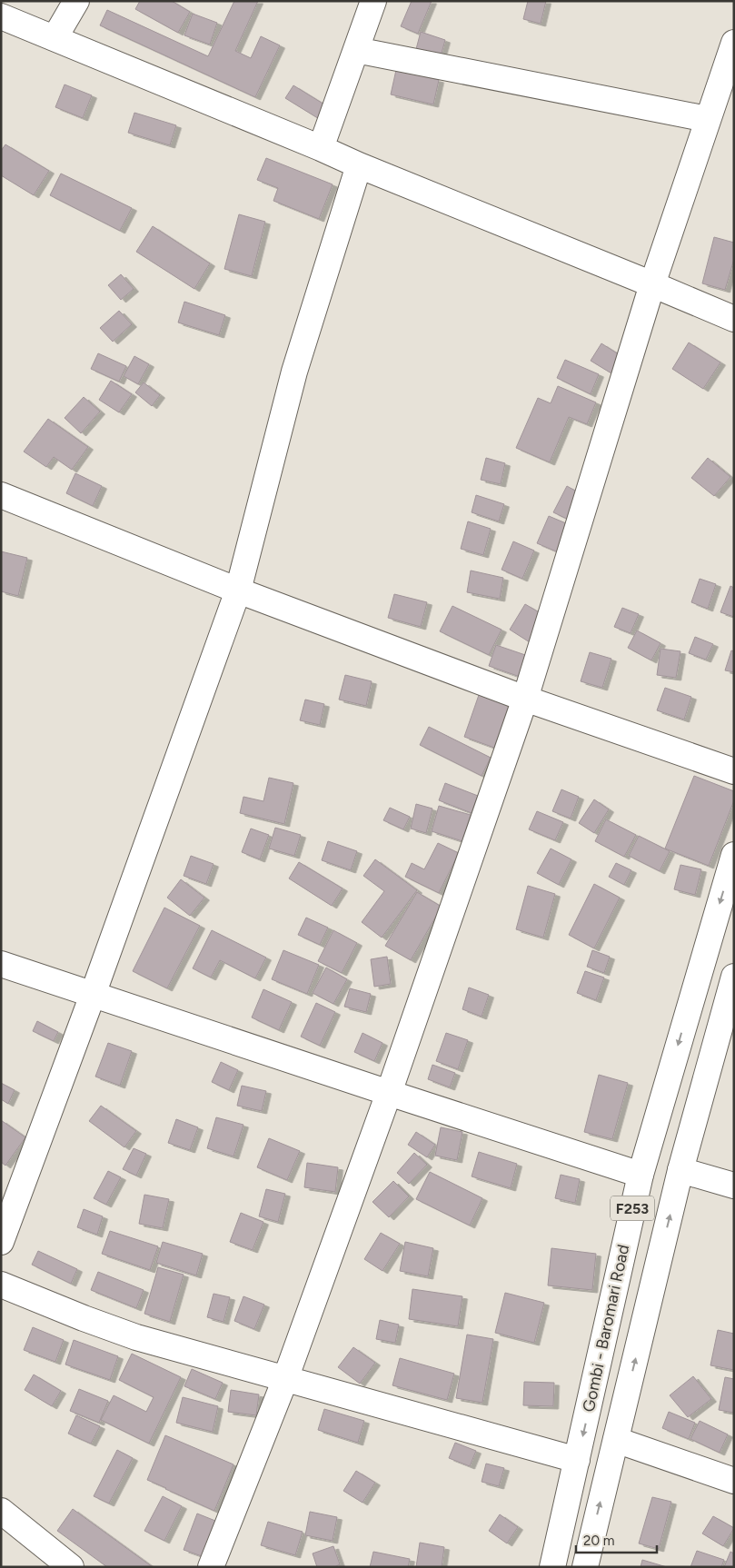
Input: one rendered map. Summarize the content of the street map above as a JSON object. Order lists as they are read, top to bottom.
{
  "streets": {
    "street": ["F253", "Gombi - Baromari Road"]
  },
  "scale_bar": "20 m"
}
